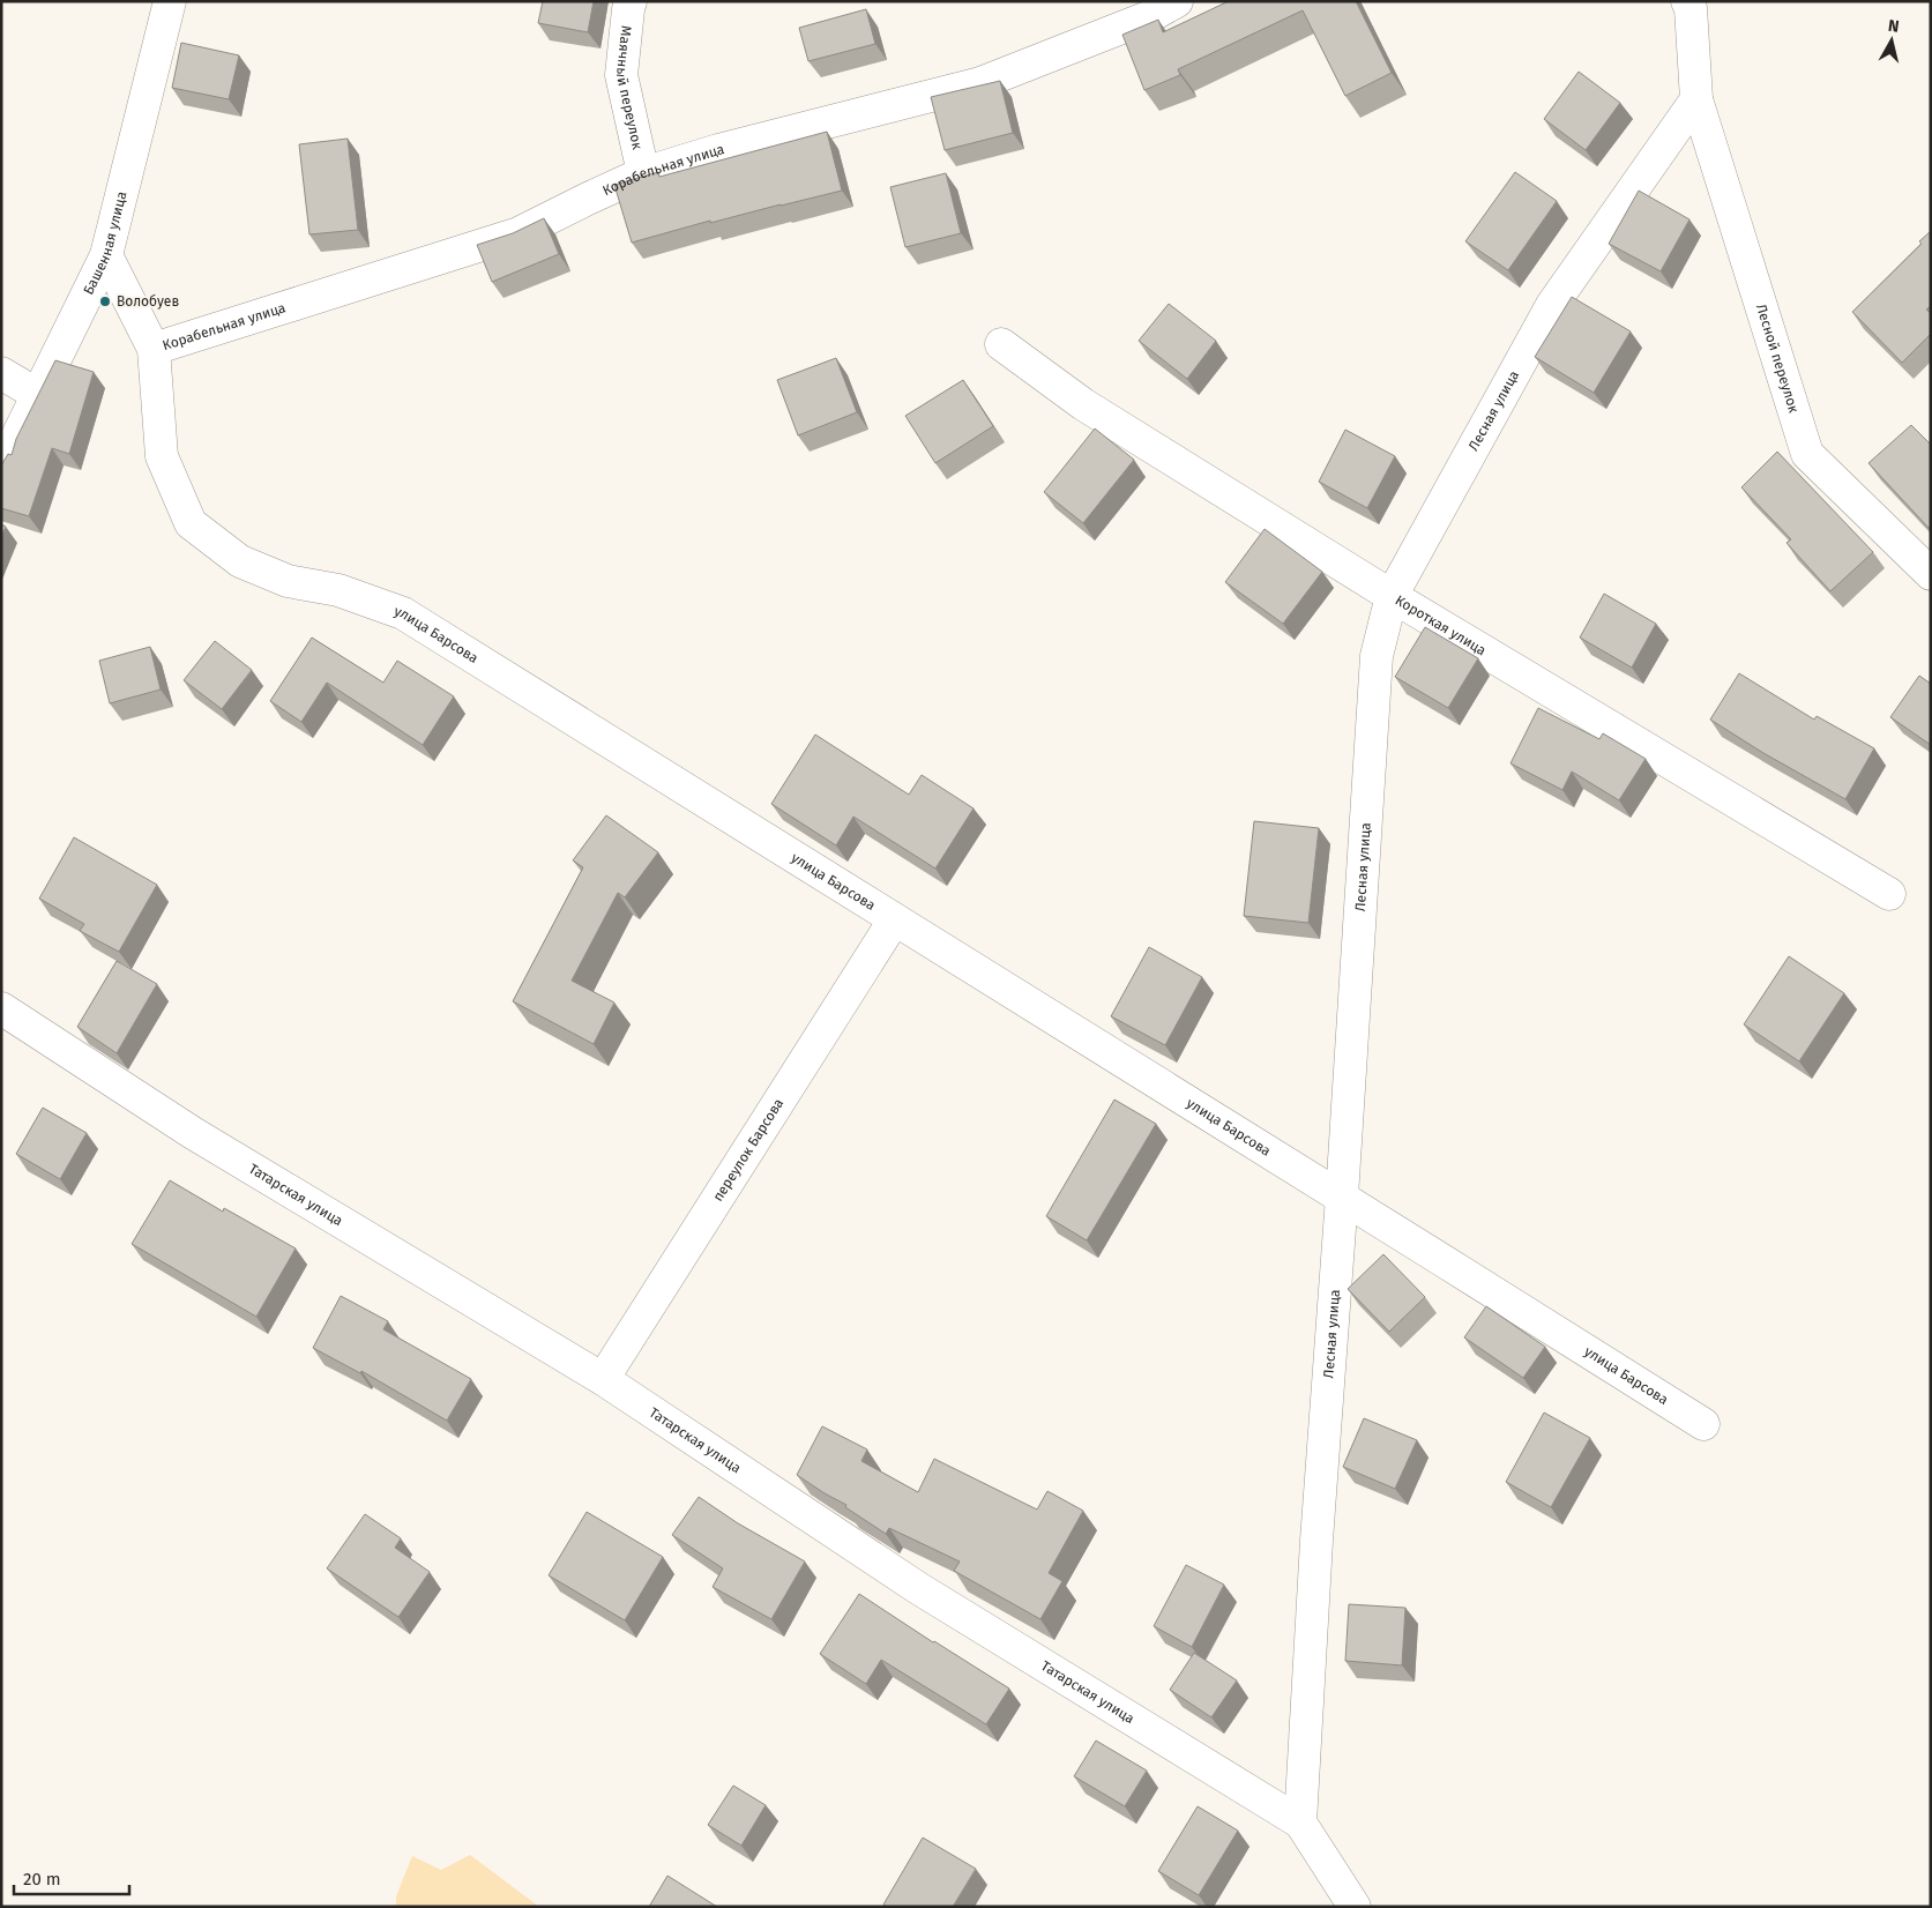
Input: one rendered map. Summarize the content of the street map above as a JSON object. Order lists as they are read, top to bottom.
{
  "streets": {
    "street": [
      "Маячный переулок",
      "Корабельная улица",
      "Башенная улица",
      "Лесной переулок",
      "Лесная улица",
      "Короткая улица",
      "улица Барсова",
      "переулок Барсова",
      "Татарская улица"
    ]
  },
  "crossings": [
    ["Маячный переулок", "Корабельная улица"],
    ["Корабельная улица", "улица Барсова"],
    ["Башенная улица", "улица Барсова"],
    ["Лесной переулок", "Лесная улица"],
    ["Лесная улица", "Короткая улица"],
    ["Лесная улица", "улица Барсова"],
    ["Лесная улица", "Татарская улица"],
    ["улица Барсова", "переулок Барсова"],
    ["переулок Барсова", "Татарская улица"]
  ],
  "places": ["Волобуев"],
  "scale_bar": "20 m",
  "north": "top"
}
